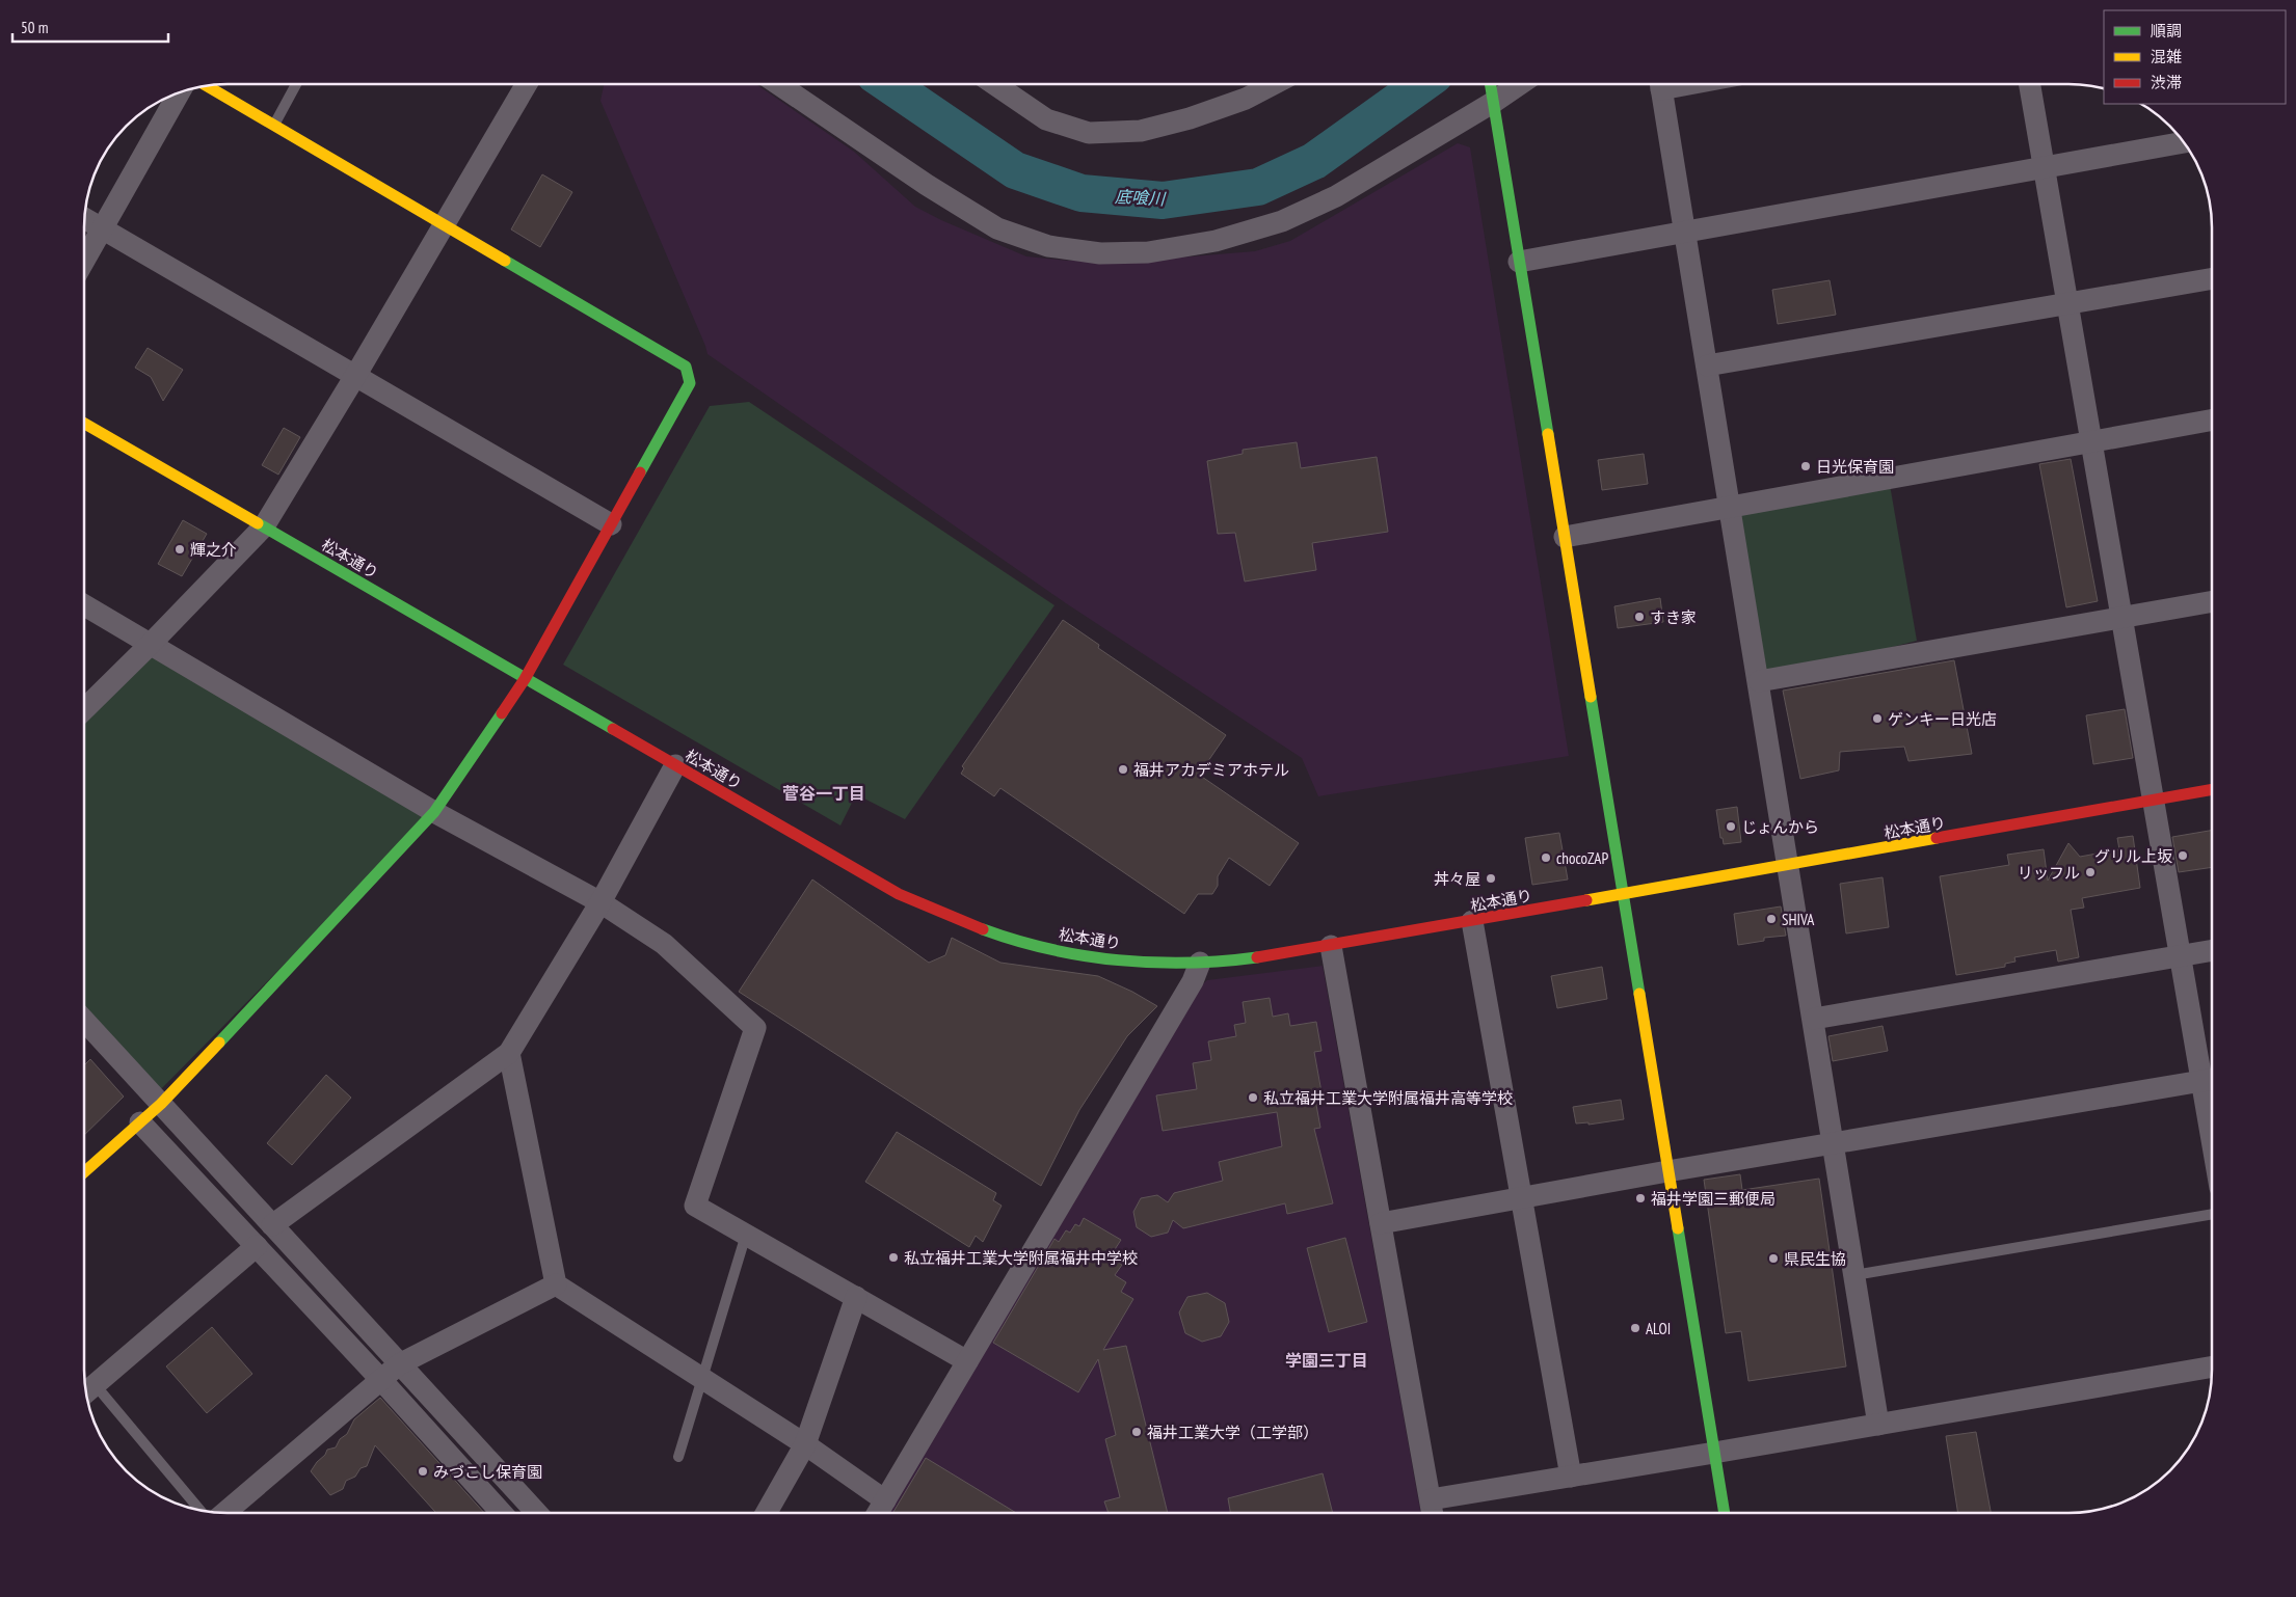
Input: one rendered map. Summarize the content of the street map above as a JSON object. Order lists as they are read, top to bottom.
{
  "streets": {
    "street": ["松本通り"]
  },
  "districts": ["菅谷一丁目", "学園三丁目"],
  "water": ["底喰川"],
  "places": [
    "日光保育園",
    "輝之介",
    "すき家",
    "ゲンキー日光店",
    "福井アカデミアホテル",
    "じょんから",
    "グリル上坂",
    "chocoZAP",
    "リッフル",
    "丼々屋",
    "SHIVA",
    "私立福井工業大学附属福井高等学校",
    "福井学園三郵便局",
    "私立福井工業大学附属福井中学校",
    "県民生協",
    "ALOI",
    "福井工業大学（工学部）",
    "みづこし保育園"
  ],
  "legend": ["順調", "混雑", "渋滞"],
  "scale_bar": "50 m"
}
